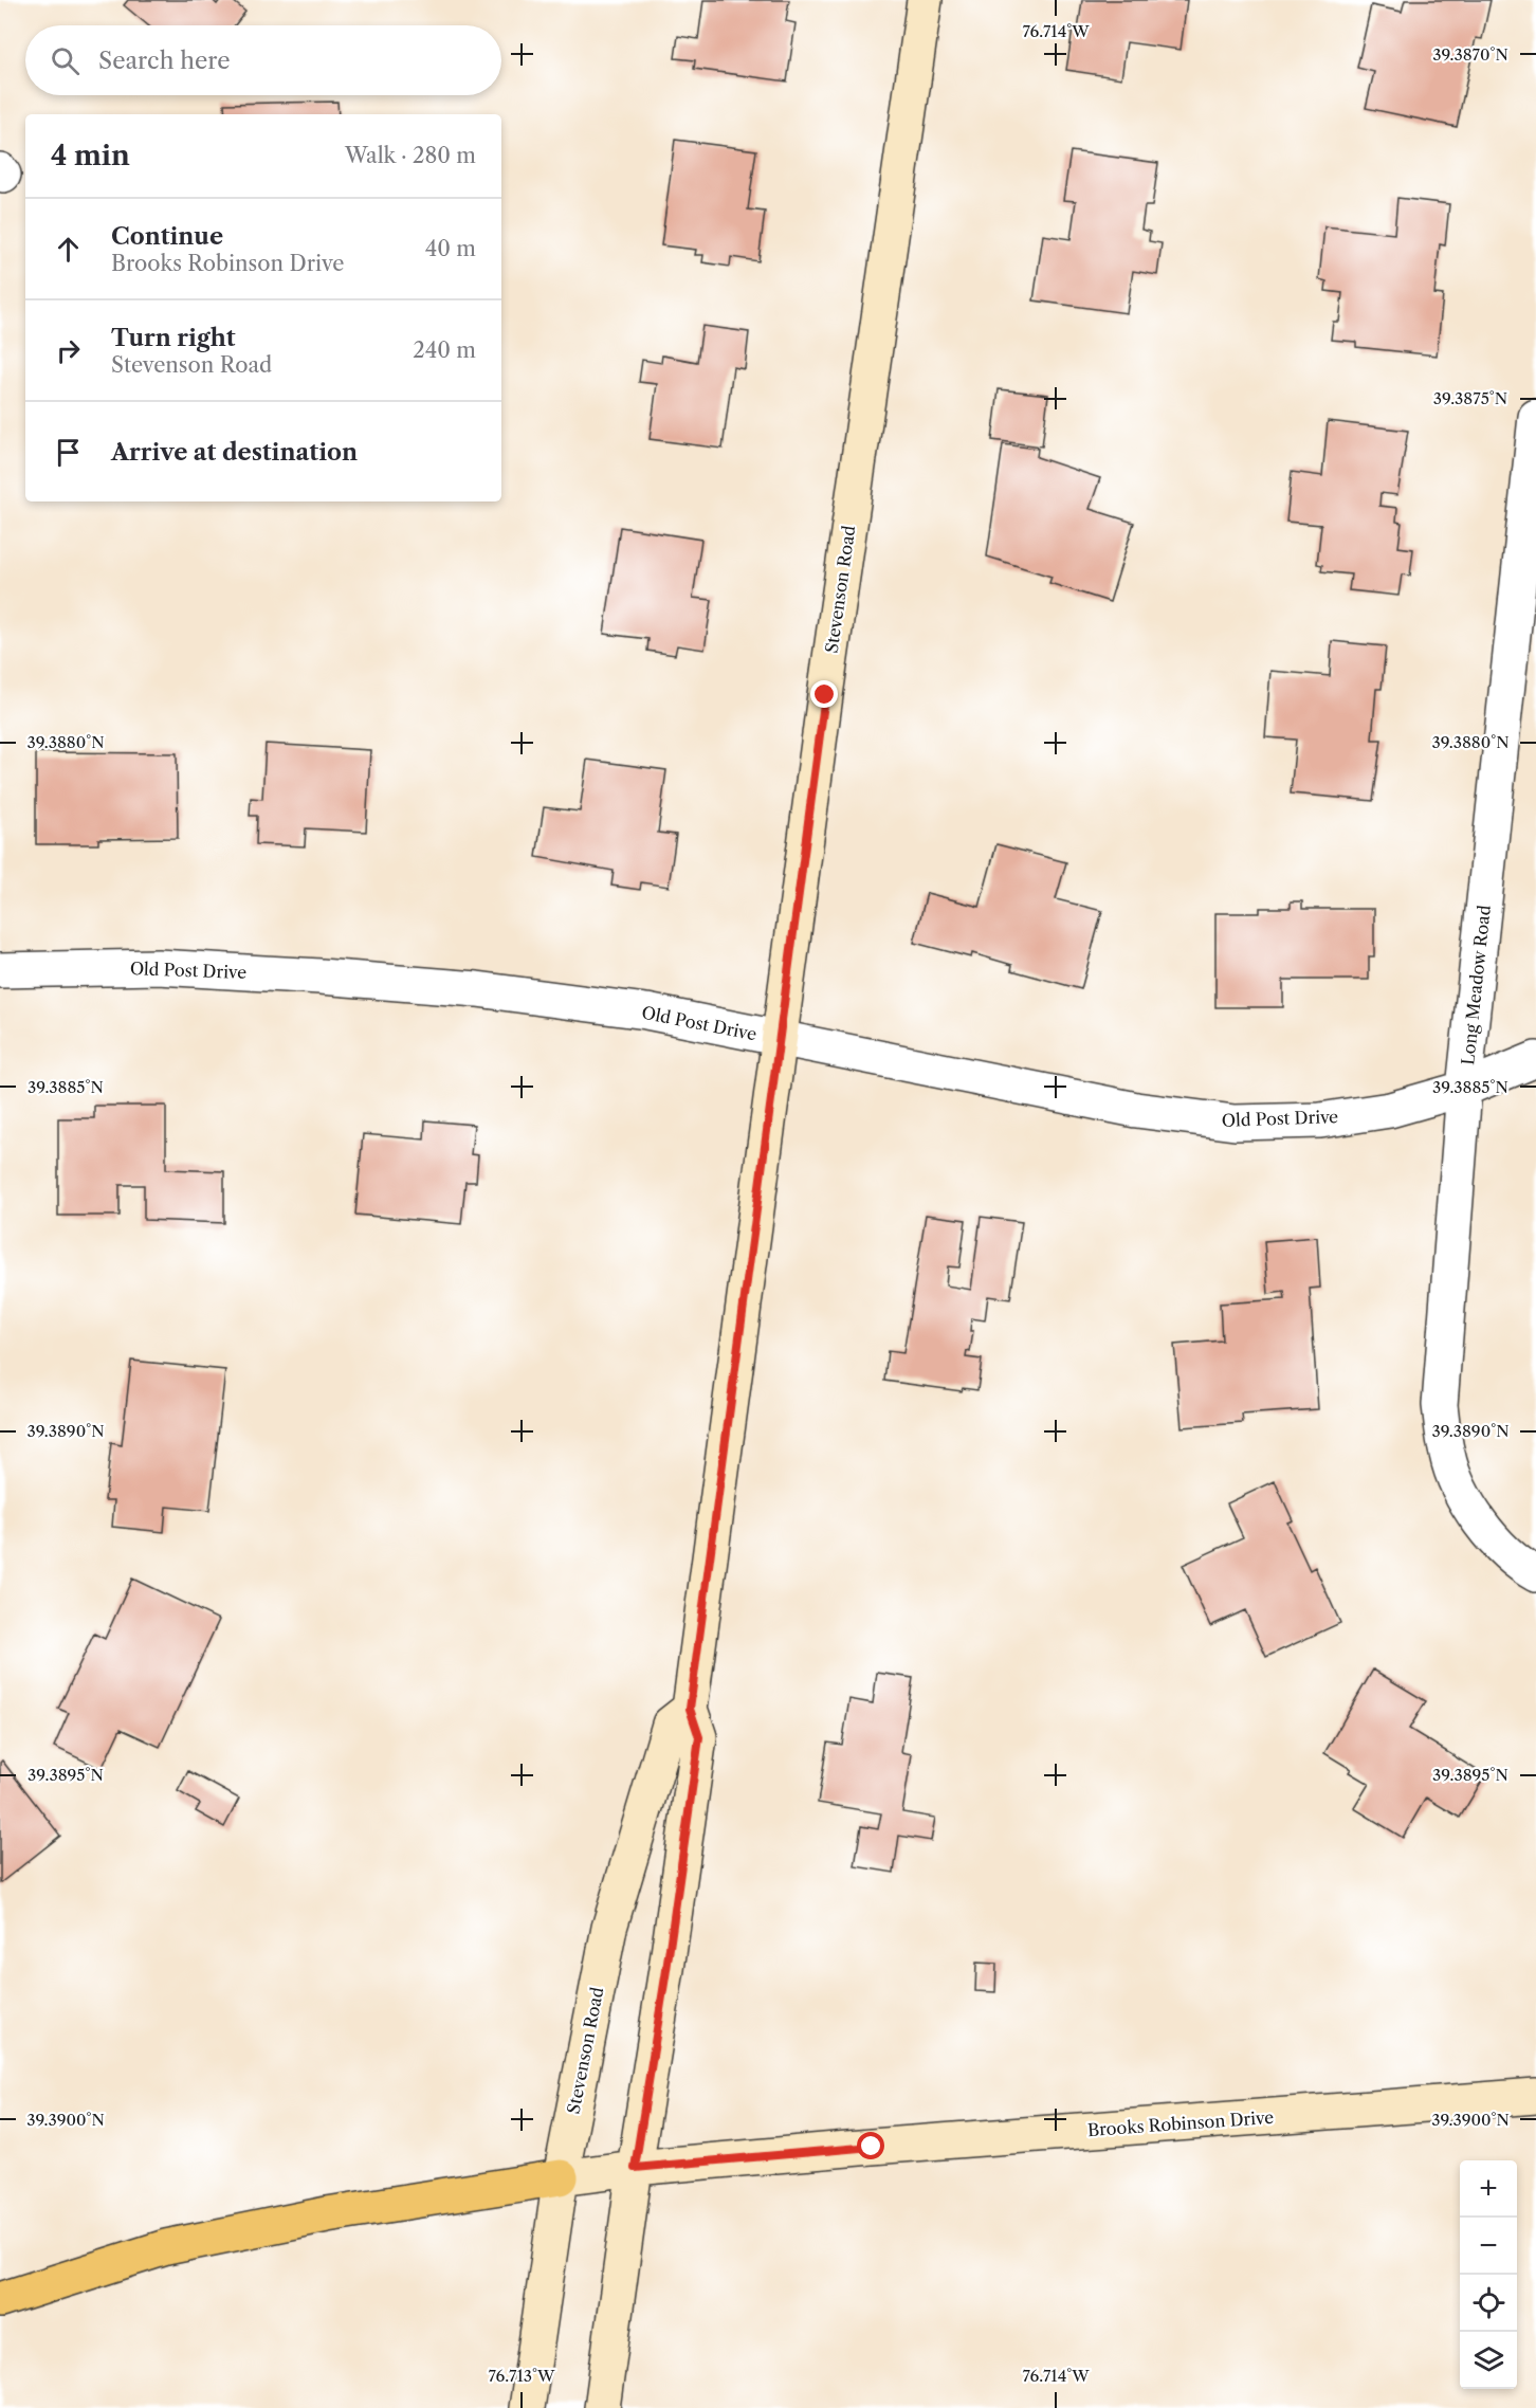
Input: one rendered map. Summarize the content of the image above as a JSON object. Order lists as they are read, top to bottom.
{
  "streets": {
    "main road": ["Stevenson Road", "Brooks Robinson Drive"],
    "street": ["Old Post Drive", "Long Meadow Road"]
  },
  "crossings": [
    ["Stevenson Road", "Old Post Drive"],
    ["Stevenson Road", "Brooks Robinson Drive"],
    ["Old Post Drive", "Long Meadow Road"]
  ],
  "page": {
    "search": "Search here",
    "heading": ["4 min", "Walk · 280 m"],
    "list": [
      ["Continue", "Brooks Robinson Drive", "40 m"],
      ["Turn right", "Stevenson Road", "240 m"],
      "Arrive at destination"
    ],
    "map_buttons": ["+", "−"]
  },
  "coordinates": [
    "76.714°W",
    "39.3870°N",
    "39.3875°N",
    "39.3880°N",
    "39.3885°N",
    "39.3890°N",
    "39.3895°N",
    "39.3900°N",
    "76.713°W"
  ]
}
